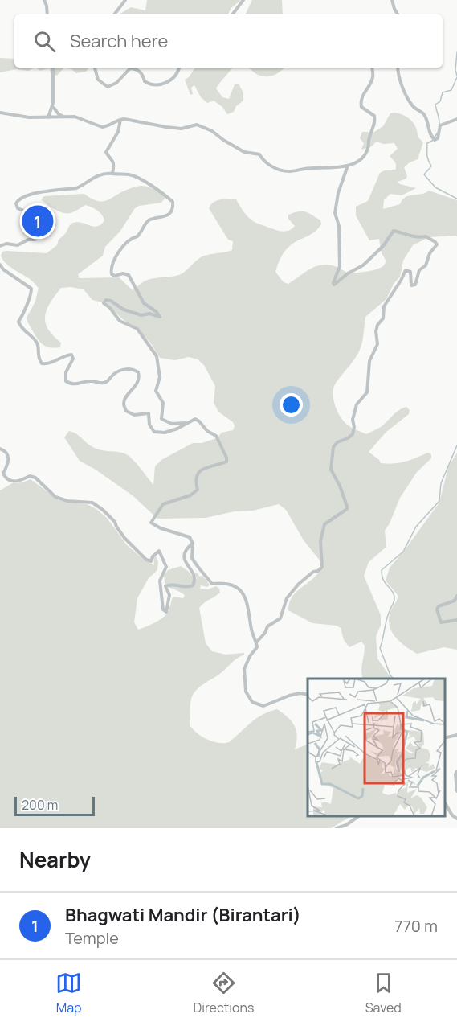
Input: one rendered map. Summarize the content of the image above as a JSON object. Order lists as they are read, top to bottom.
{
  "scale_bar": "200 m",
  "page": {
    "search": "Search here",
    "pins": "1",
    "scale": "200 m",
    "heading": "Nearby",
    "list": [
      {
        "mark": "1",
        "name": "Bhagwati Mandir (Birantari)",
        "note": "Temple",
        "value": "770 m"
      }
    ],
    "nav": ["Map", "Directions", "Saved"]
  }
}
